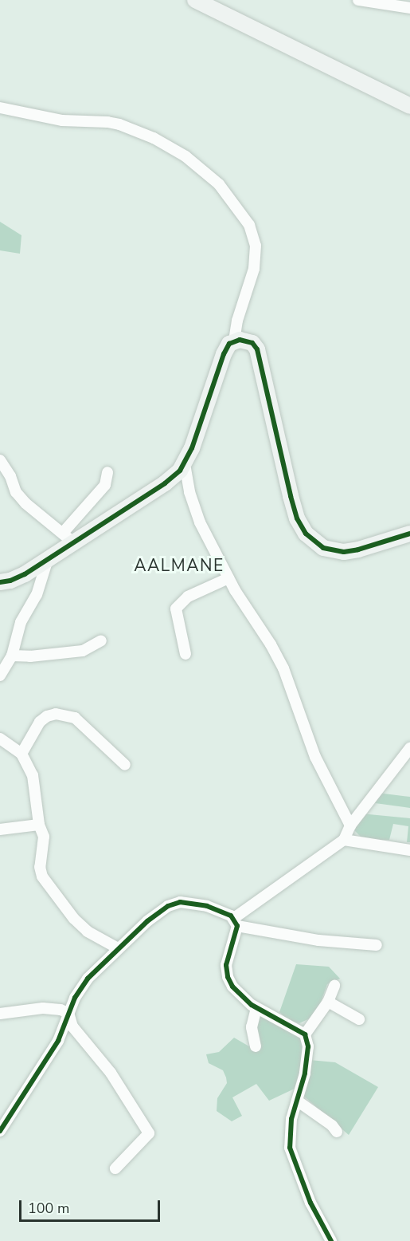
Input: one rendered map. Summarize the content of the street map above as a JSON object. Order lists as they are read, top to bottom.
{
  "districts": ["AALMANE"],
  "scale_bar": "100 m"
}
